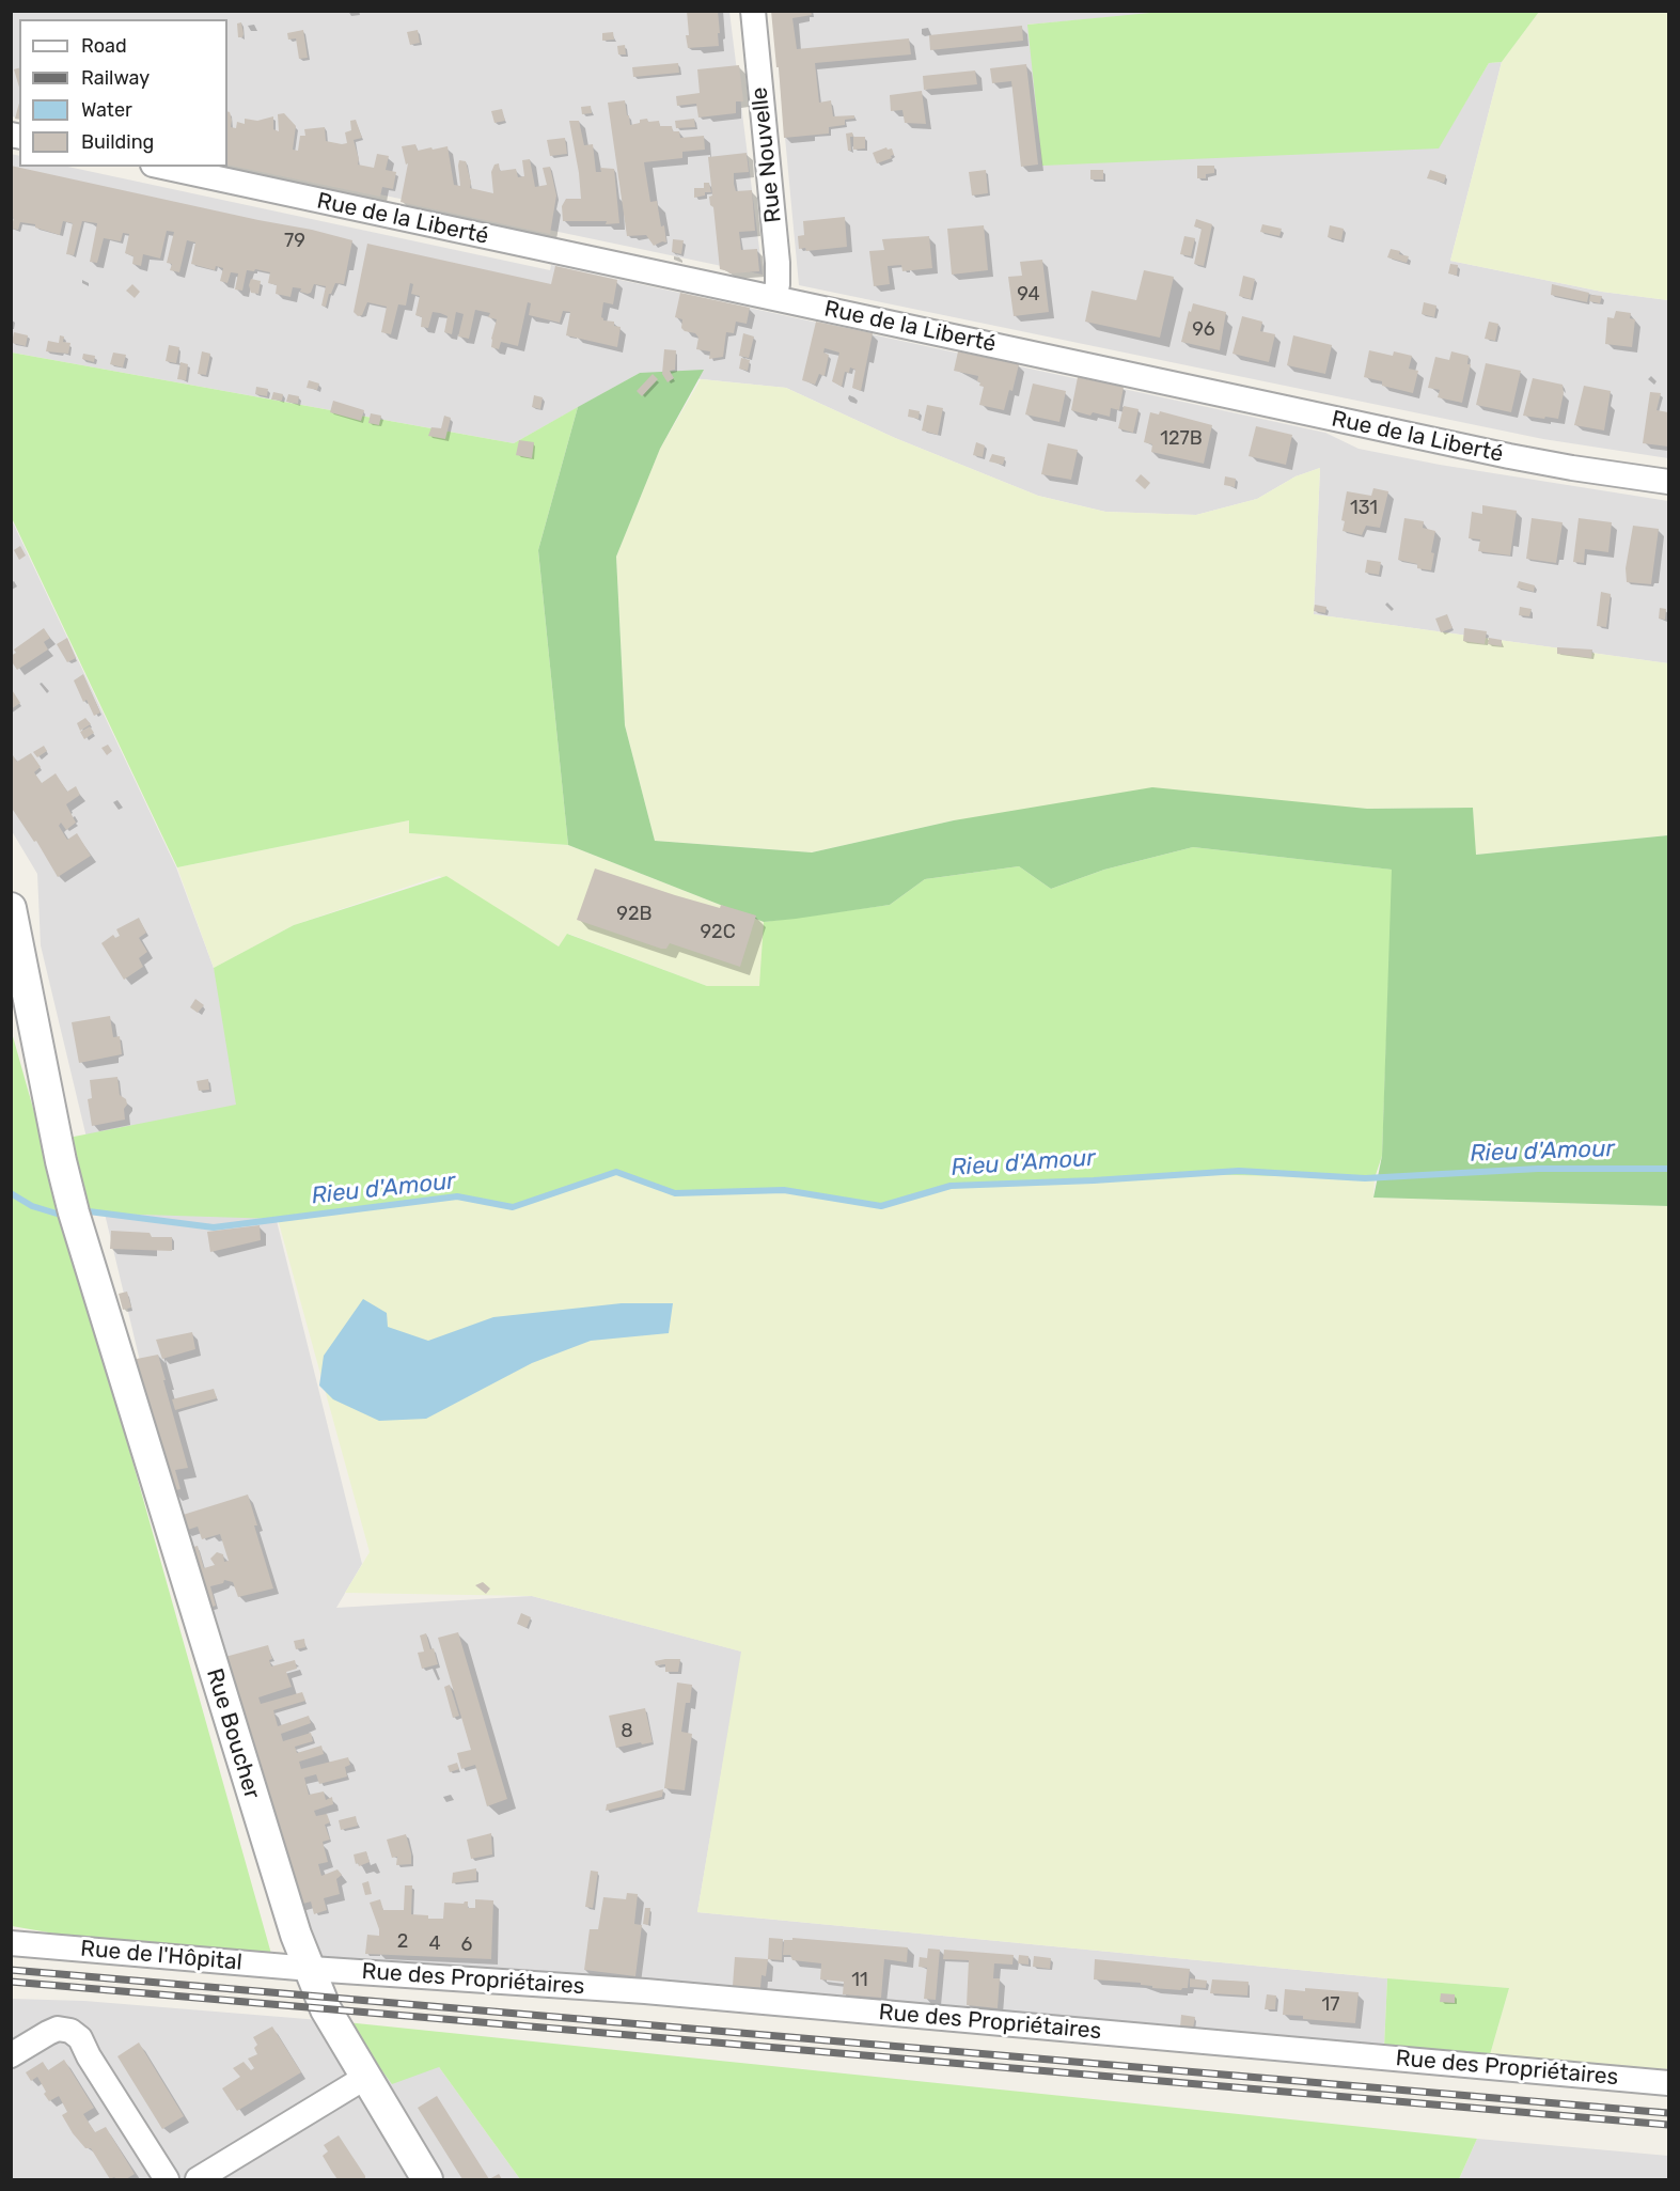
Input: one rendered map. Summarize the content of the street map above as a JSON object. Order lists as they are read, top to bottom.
{
  "streets": {
    "street": [
      "Rue Nouvelle",
      "Rue de la Liberté",
      "Rue Boucher",
      "Rue de l'Hôpital",
      "Rue des Propriétaires"
    ]
  },
  "crossings": [
    ["Rue Nouvelle", "Rue de la Liberté"],
    ["Rue Boucher", "Rue de l'Hôpital"],
    ["Rue Boucher", "Rue des Propriétaires"],
    ["Rue de l'Hôpital", "Rue des Propriétaires"]
  ],
  "water": ["Rieu d'Amour"],
  "house_numbers": [
    "79",
    "94",
    "96",
    "127B",
    "131",
    "92B",
    "92C",
    "8",
    "2",
    "4",
    "6",
    "11",
    "17"
  ],
  "legend": [
    "Road",
    "Railway",
    "Water",
    "Building"
  ]
}
